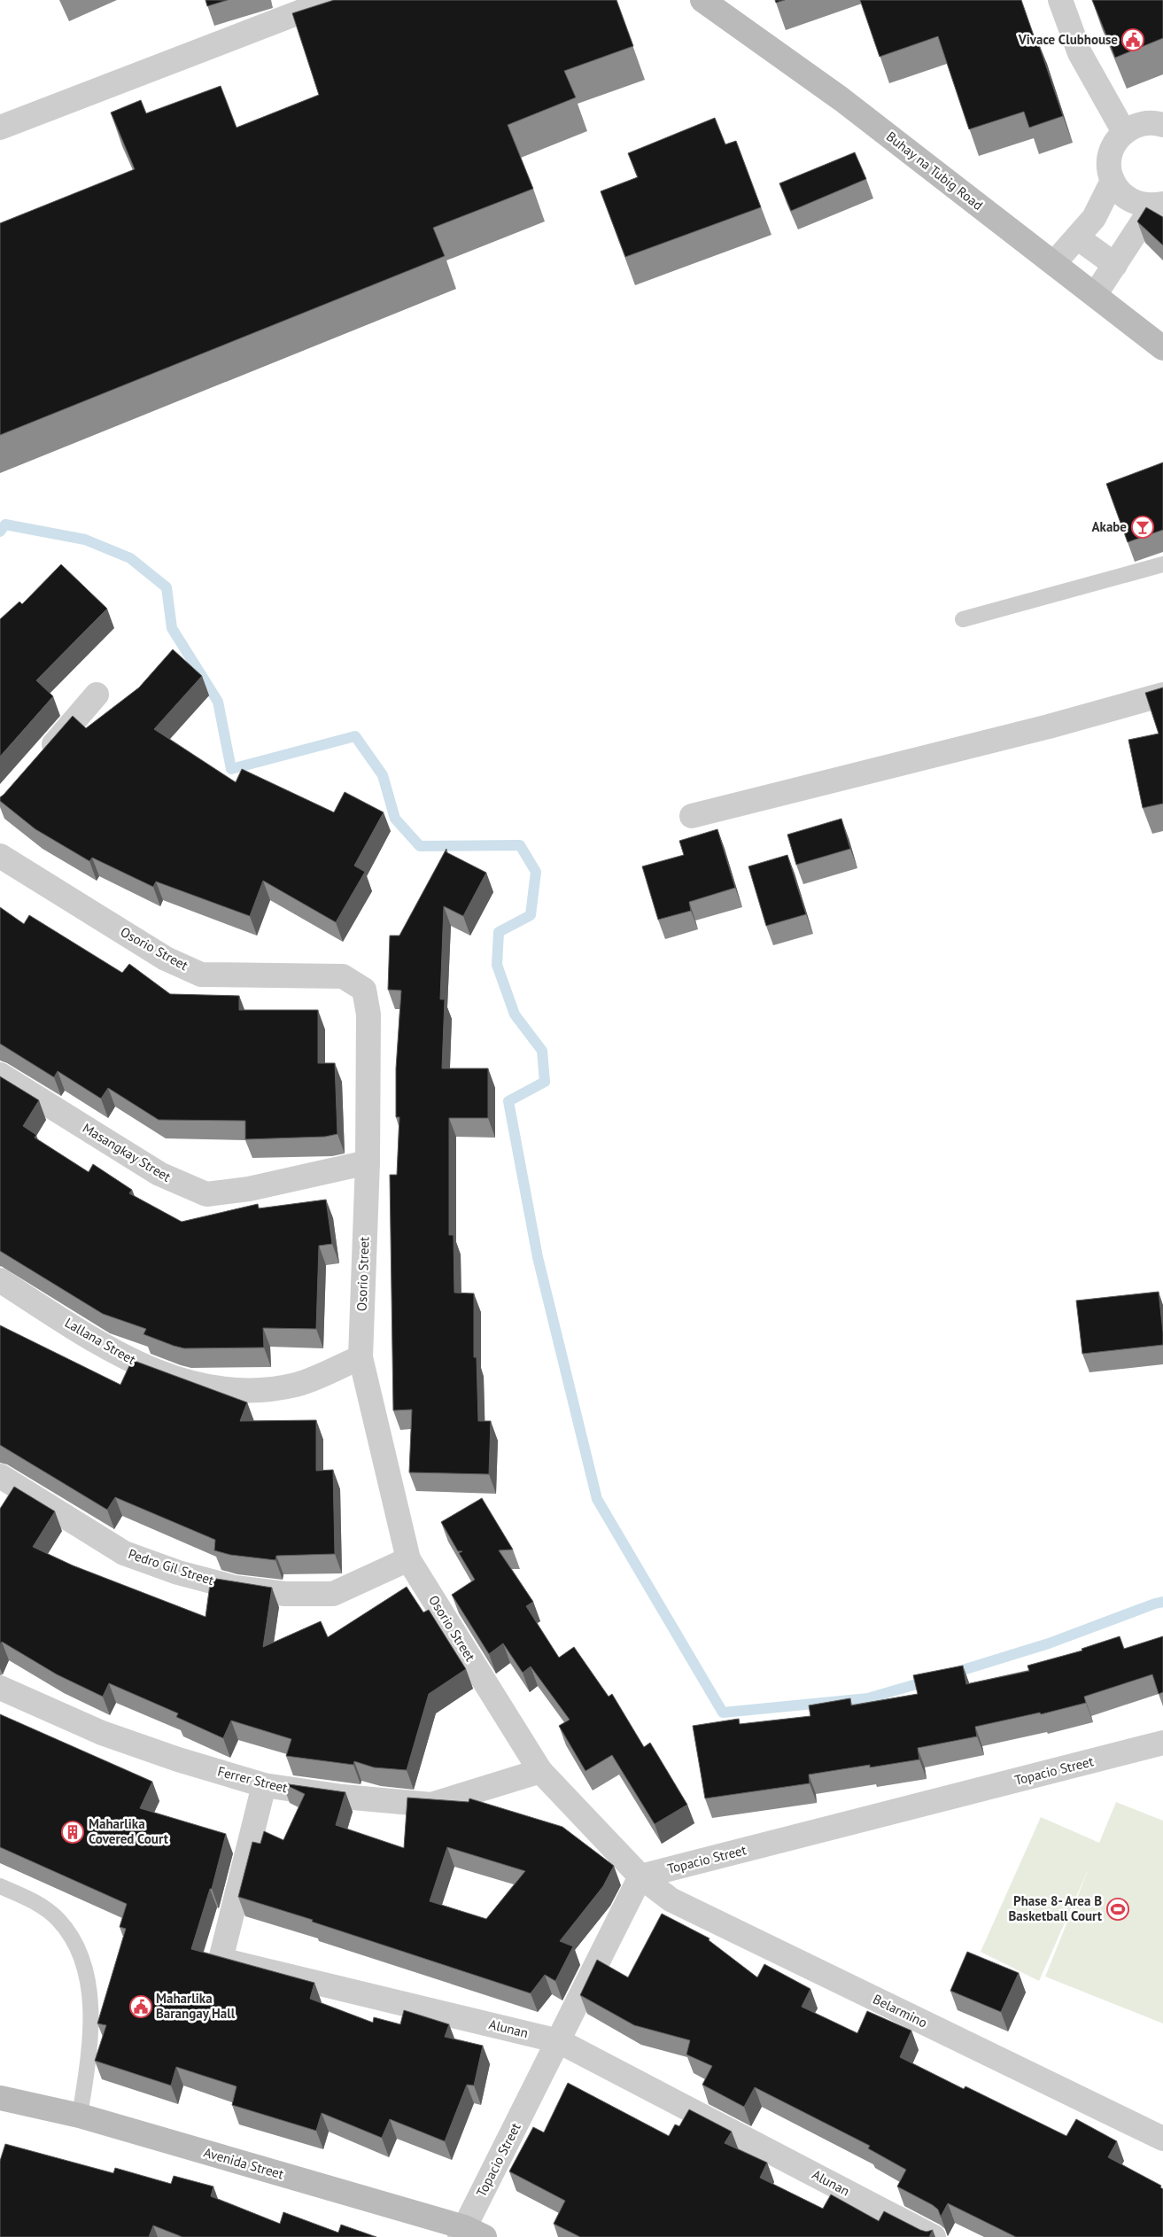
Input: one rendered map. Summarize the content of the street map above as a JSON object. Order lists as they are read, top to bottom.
{
  "streets": {
    "main road": ["Buhay na Tubig Road", "Avenida Street"],
    "street": [
      "Osorio Street",
      "Masangkay Street",
      "Lallana Street",
      "Pedro Gil Street",
      "Topacio Street",
      "Ferrer Street",
      "Belarmino",
      "Alunan"
    ]
  },
  "crossings": [
    ["Osorio Street", "Masangkay Street"],
    ["Osorio Street", "Lallana Street"],
    ["Osorio Street", "Pedro Gil Street"],
    ["Osorio Street", "Topacio Street"],
    ["Osorio Street", "Ferrer Street"],
    ["Osorio Street", "Belarmino"],
    ["Topacio Street", "Belarmino"],
    ["Topacio Street", "Alunan"],
    ["Topacio Street", "Avenida Street"],
    ["Ferrer Street", "Alunan"]
  ],
  "places": {
    "public building": ["Vivace Clubhouse", "Maharlika Barangay Hall"],
    "bar": ["Akabe"],
    "building": ["Maharlika Covered Court"],
    "sports": ["Phase 8- Area B Basketball Court"]
  }
}
